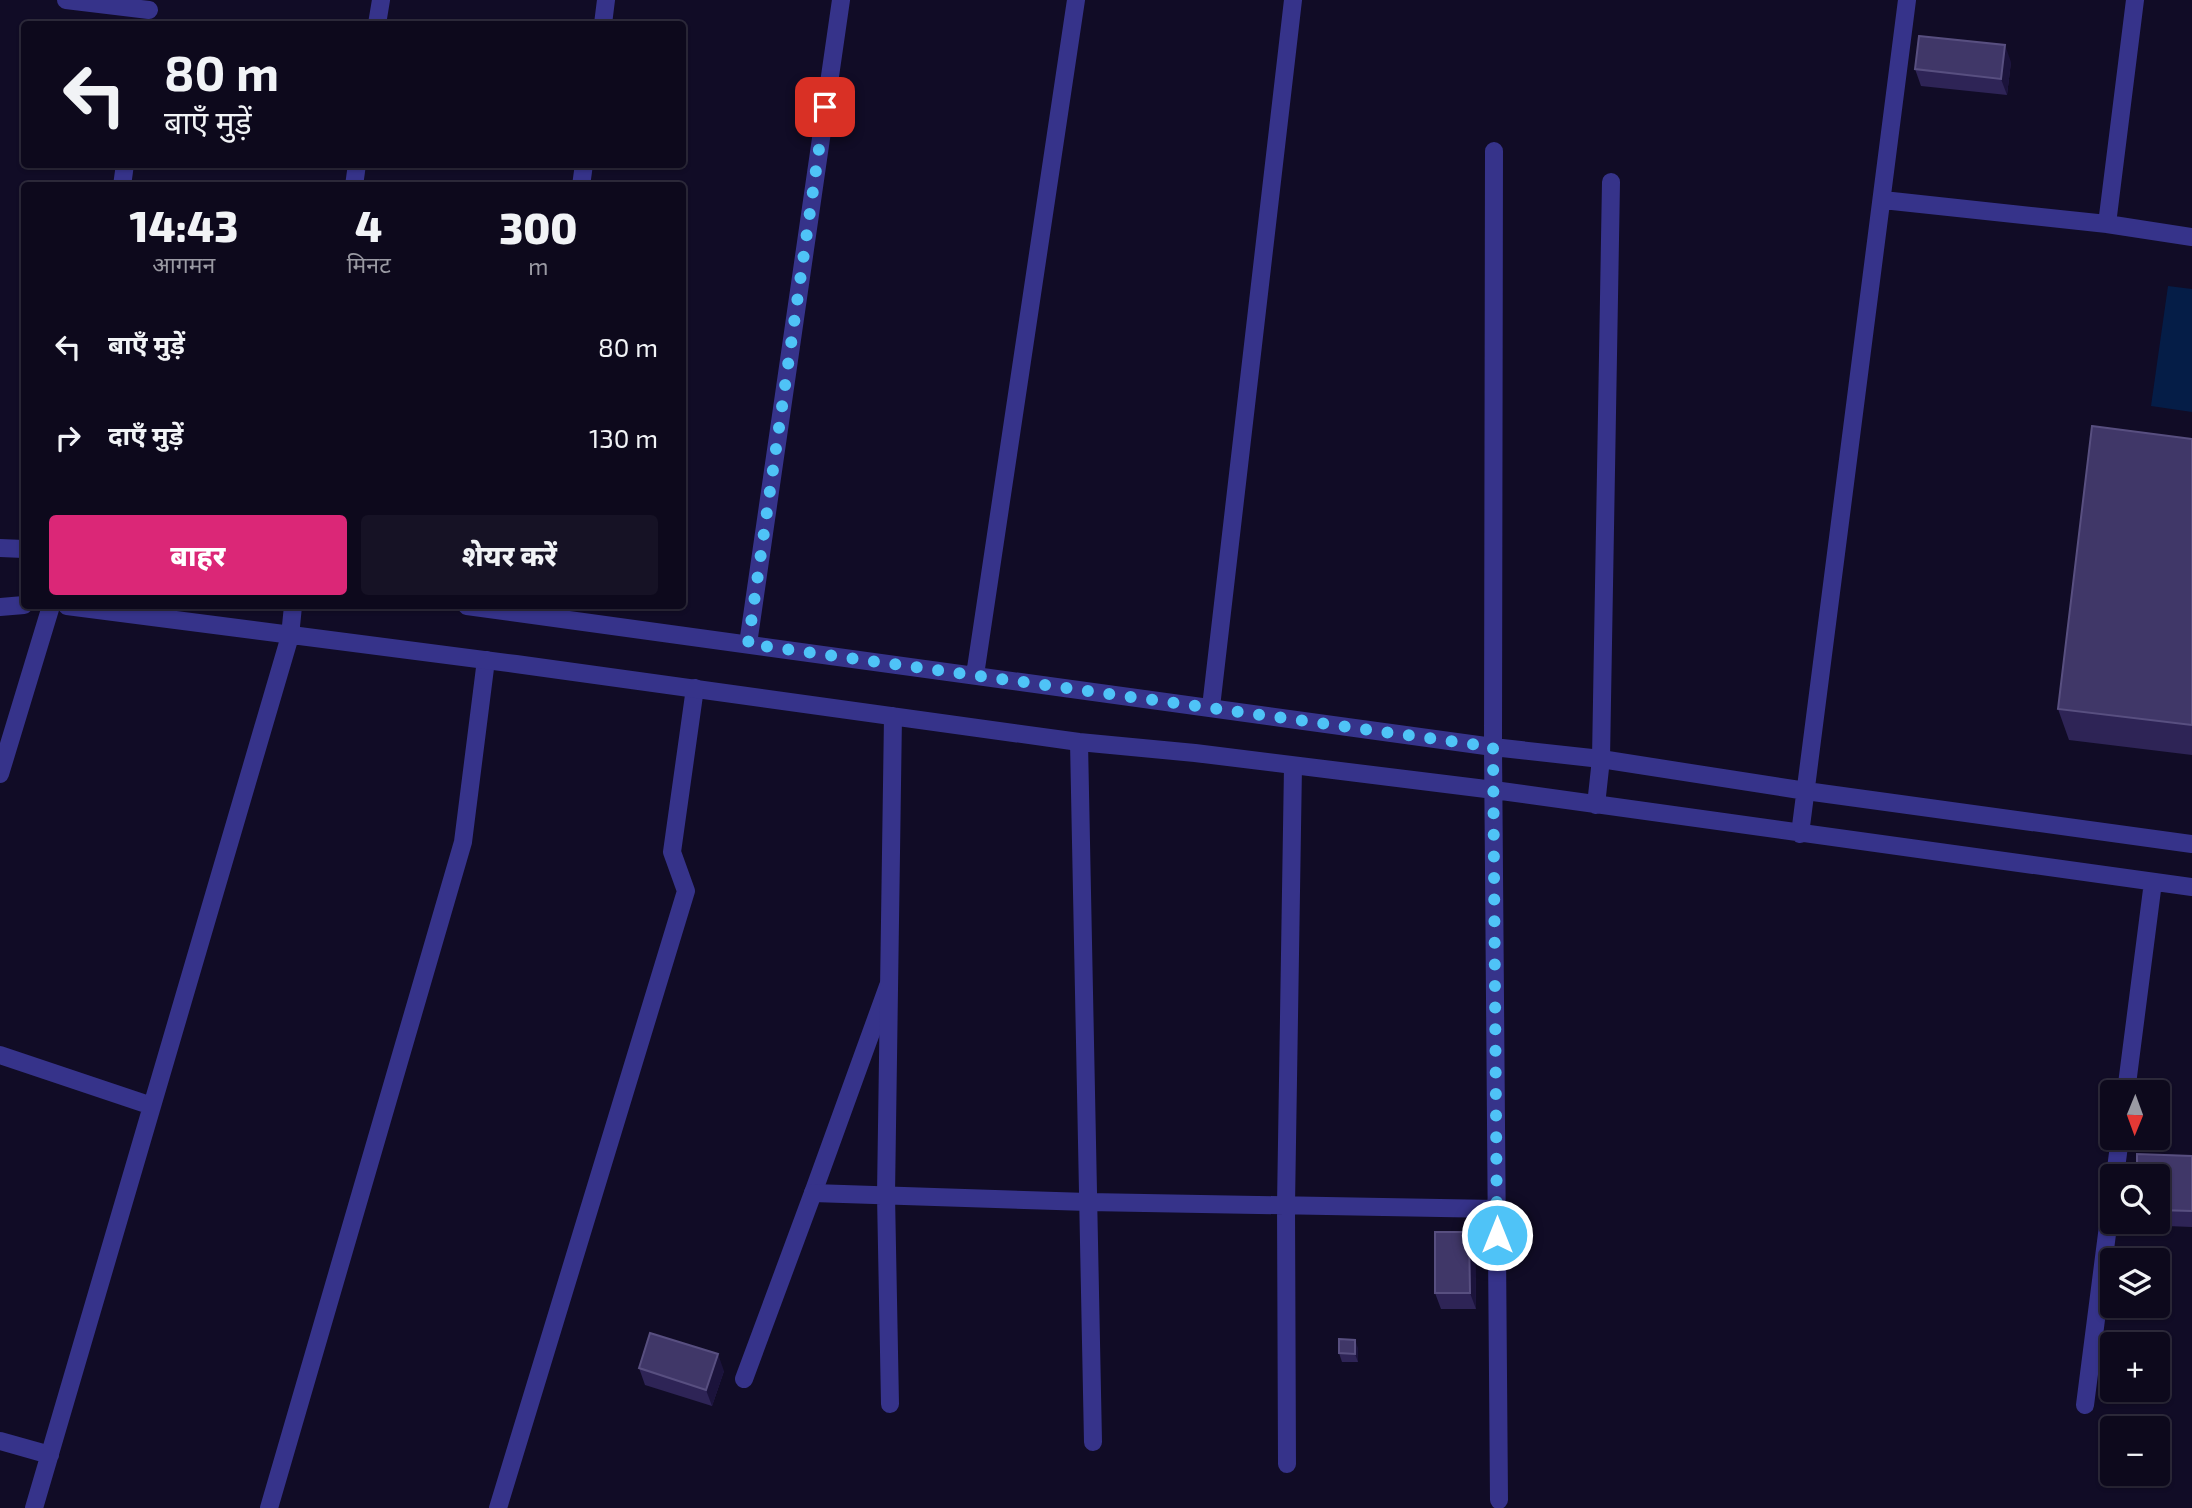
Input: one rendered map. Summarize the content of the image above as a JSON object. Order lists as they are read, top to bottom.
{
  "north": "bottom",
  "page": {
    "turn": ["80 m", "बाएँ मुड़ें"],
    "eta": [
      "14:43",
      "आगमन",
      "4",
      "मिनट",
      "300",
      "m"
    ],
    "list": [
      {
        "name": "बाएँ मुड़ें",
        "value": "80 m"
      },
      {
        "name": "दाएँ मुड़ें",
        "value": "130 m"
      }
    ],
    "buttons": ["बाहर", "शेयर करें"],
    "map_buttons": ["+", "−"]
  }
}
